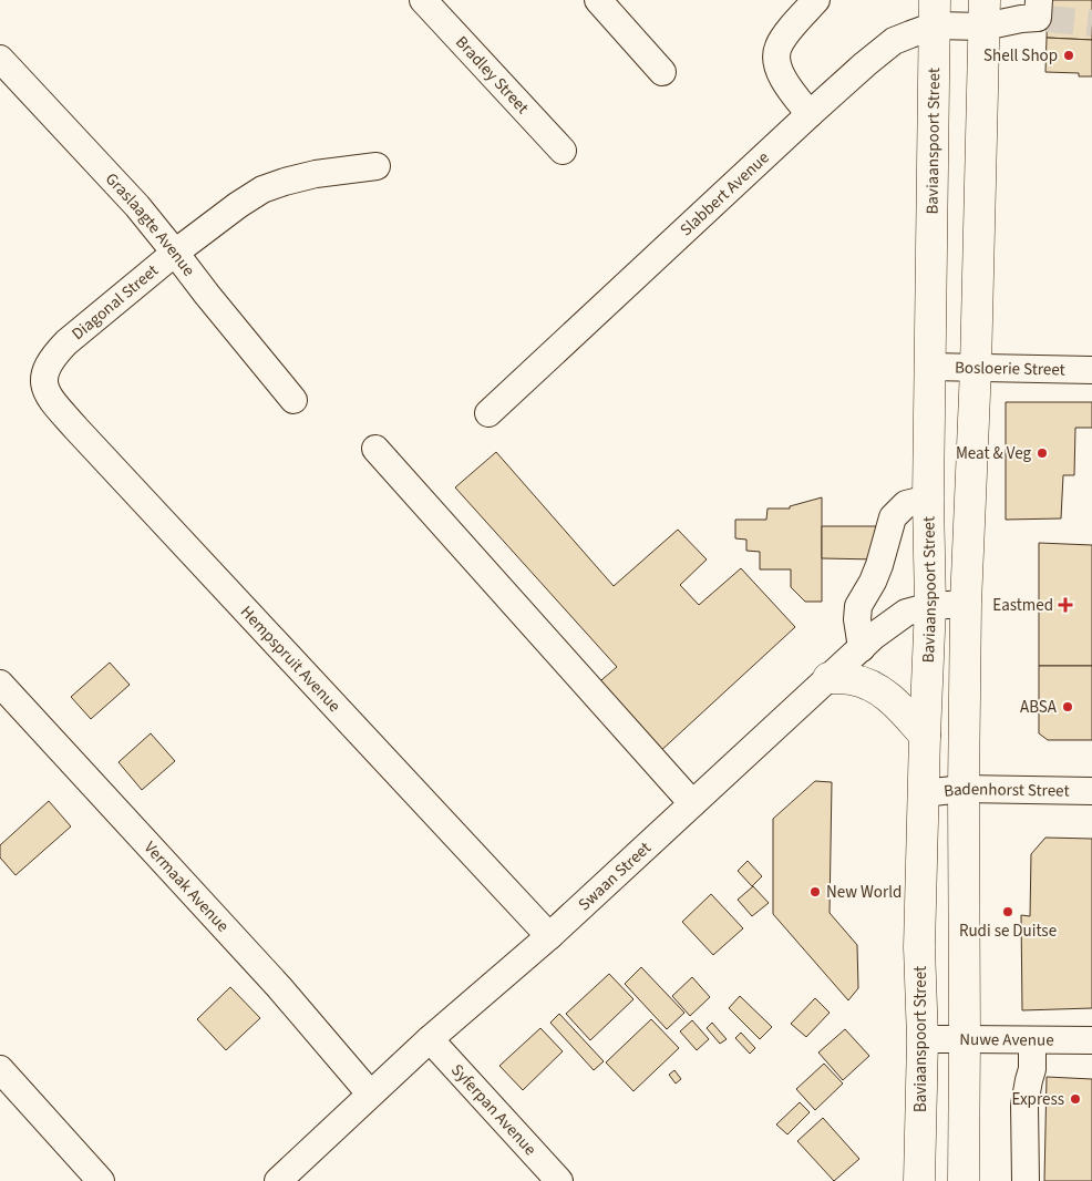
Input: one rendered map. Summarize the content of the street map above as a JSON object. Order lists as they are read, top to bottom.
{
  "streets": {
    "main road": ["Baviaanspoort Street"],
    "street": [
      "Bradley Street",
      "Slabbert Avenue",
      "Graslaagte Avenue",
      "Diagonal Street",
      "Bosloerie Street",
      "Hempspruit Avenue",
      "Badenhorst Street",
      "Swaan Street",
      "Vermaak Avenue",
      "Nuwe Avenue",
      "Syferpan Avenue"
    ]
  },
  "crossings": [
    ["Baviaanspoort Street", "Slabbert Avenue"],
    ["Baviaanspoort Street", "Bosloerie Street"],
    ["Baviaanspoort Street", "Badenhorst Street"],
    ["Baviaanspoort Street", "Swaan Street"],
    ["Baviaanspoort Street", "Nuwe Avenue"],
    ["Graslaagte Avenue", "Diagonal Street"],
    ["Diagonal Street", "Hempspruit Avenue"],
    ["Hempspruit Avenue", "Swaan Street"],
    ["Swaan Street", "Vermaak Avenue"],
    ["Swaan Street", "Syferpan Avenue"]
  ],
  "places": {
    "other": [
      "Shell Shop",
      "Meat & Veg",
      "ABSA",
      "New World",
      "Rudi se Duitse",
      "Express"
    ],
    "health": ["Eastmed"]
  }
}
